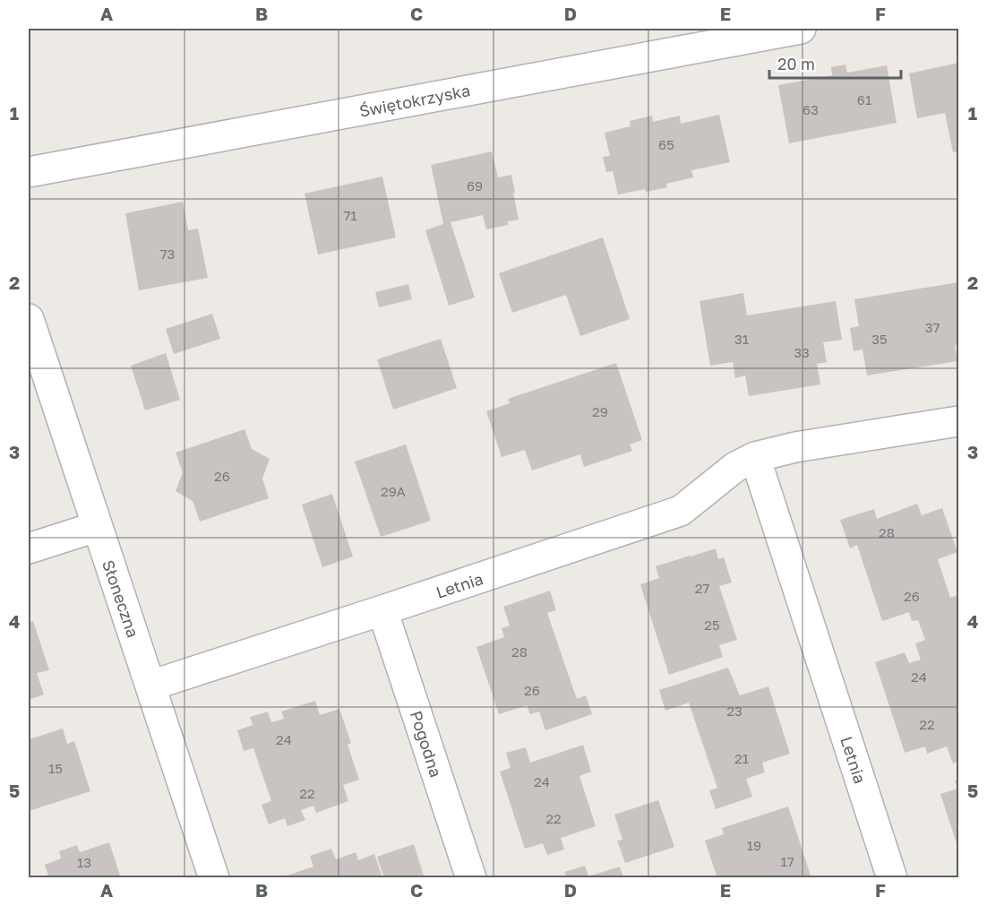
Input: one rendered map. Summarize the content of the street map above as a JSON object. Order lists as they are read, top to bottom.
{
  "streets": {
    "street": [
      "Świętokrzyska",
      "Letnia",
      "Słoneczna",
      "Pogodna"
    ]
  },
  "crossings": [
    ["Letnia", "Słoneczna"],
    ["Letnia", "Pogodna"]
  ],
  "house_numbers": [
    "61",
    "63",
    "65",
    "69",
    "71",
    "73",
    "37",
    "31",
    "35",
    "33",
    "29",
    "26",
    "29A",
    "28",
    "27",
    "26",
    "25",
    "28",
    "24",
    "26",
    "23",
    "22",
    "24",
    "21",
    "15",
    "24",
    "22",
    "22",
    "19",
    "17",
    "13"
  ],
  "scale_bar": "20 m",
  "grid": {
    "columns": [
      "A",
      "B",
      "C",
      "D",
      "E",
      "F"
    ],
    "rows": [
      "1",
      "2",
      "3",
      "4",
      "5"
    ]
  }
}
